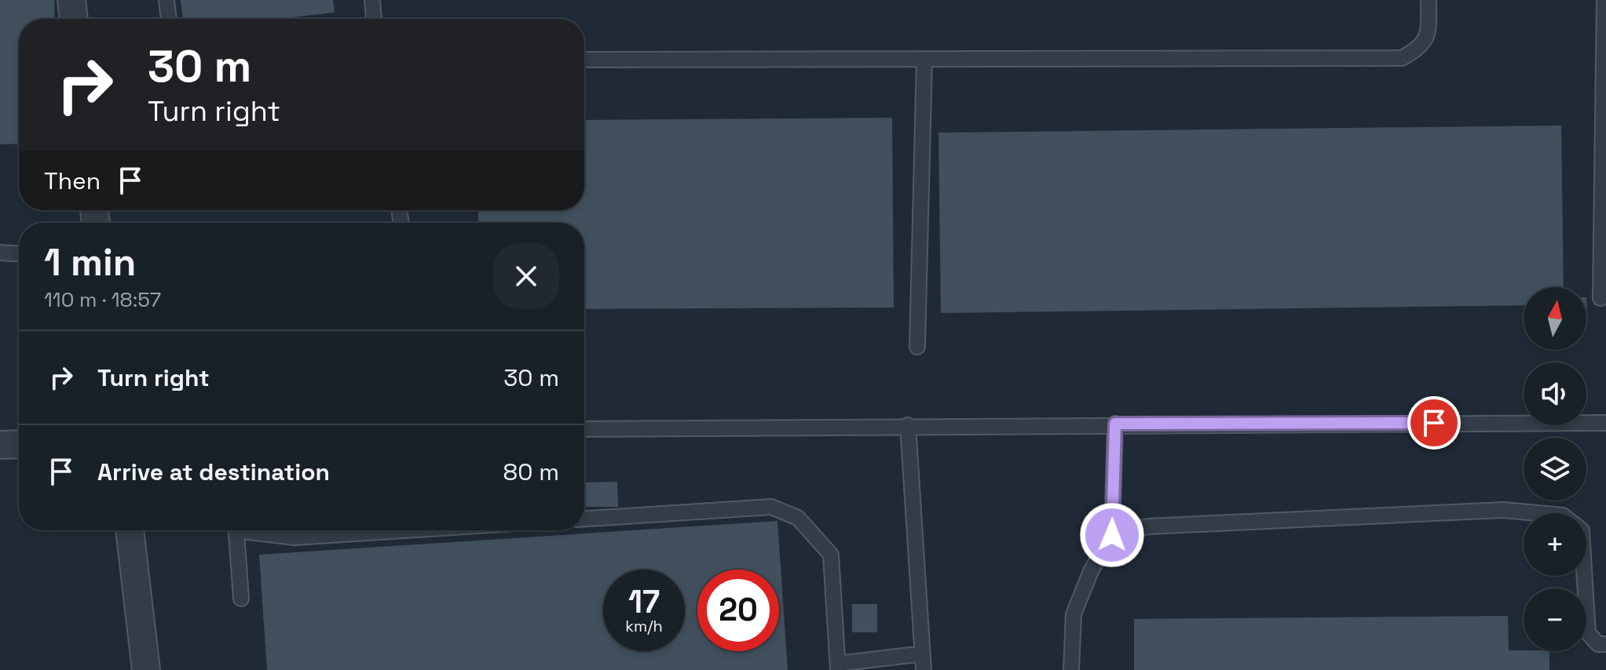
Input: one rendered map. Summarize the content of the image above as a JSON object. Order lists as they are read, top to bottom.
{
  "north": "top",
  "page": {
    "turn": ["30 m", "Turn right"],
    "then": "Then",
    "heading": ["1 min", "110 m · 18:57"],
    "map_buttons": ["+", "−"],
    "list": [
      {
        "name": "Turn right",
        "value": "30 m"
      },
      {
        "name": "Arrive at destination",
        "value": "80 m"
      }
    ],
    "speed": "17 km/h",
    "limit": "20"
  }
}
